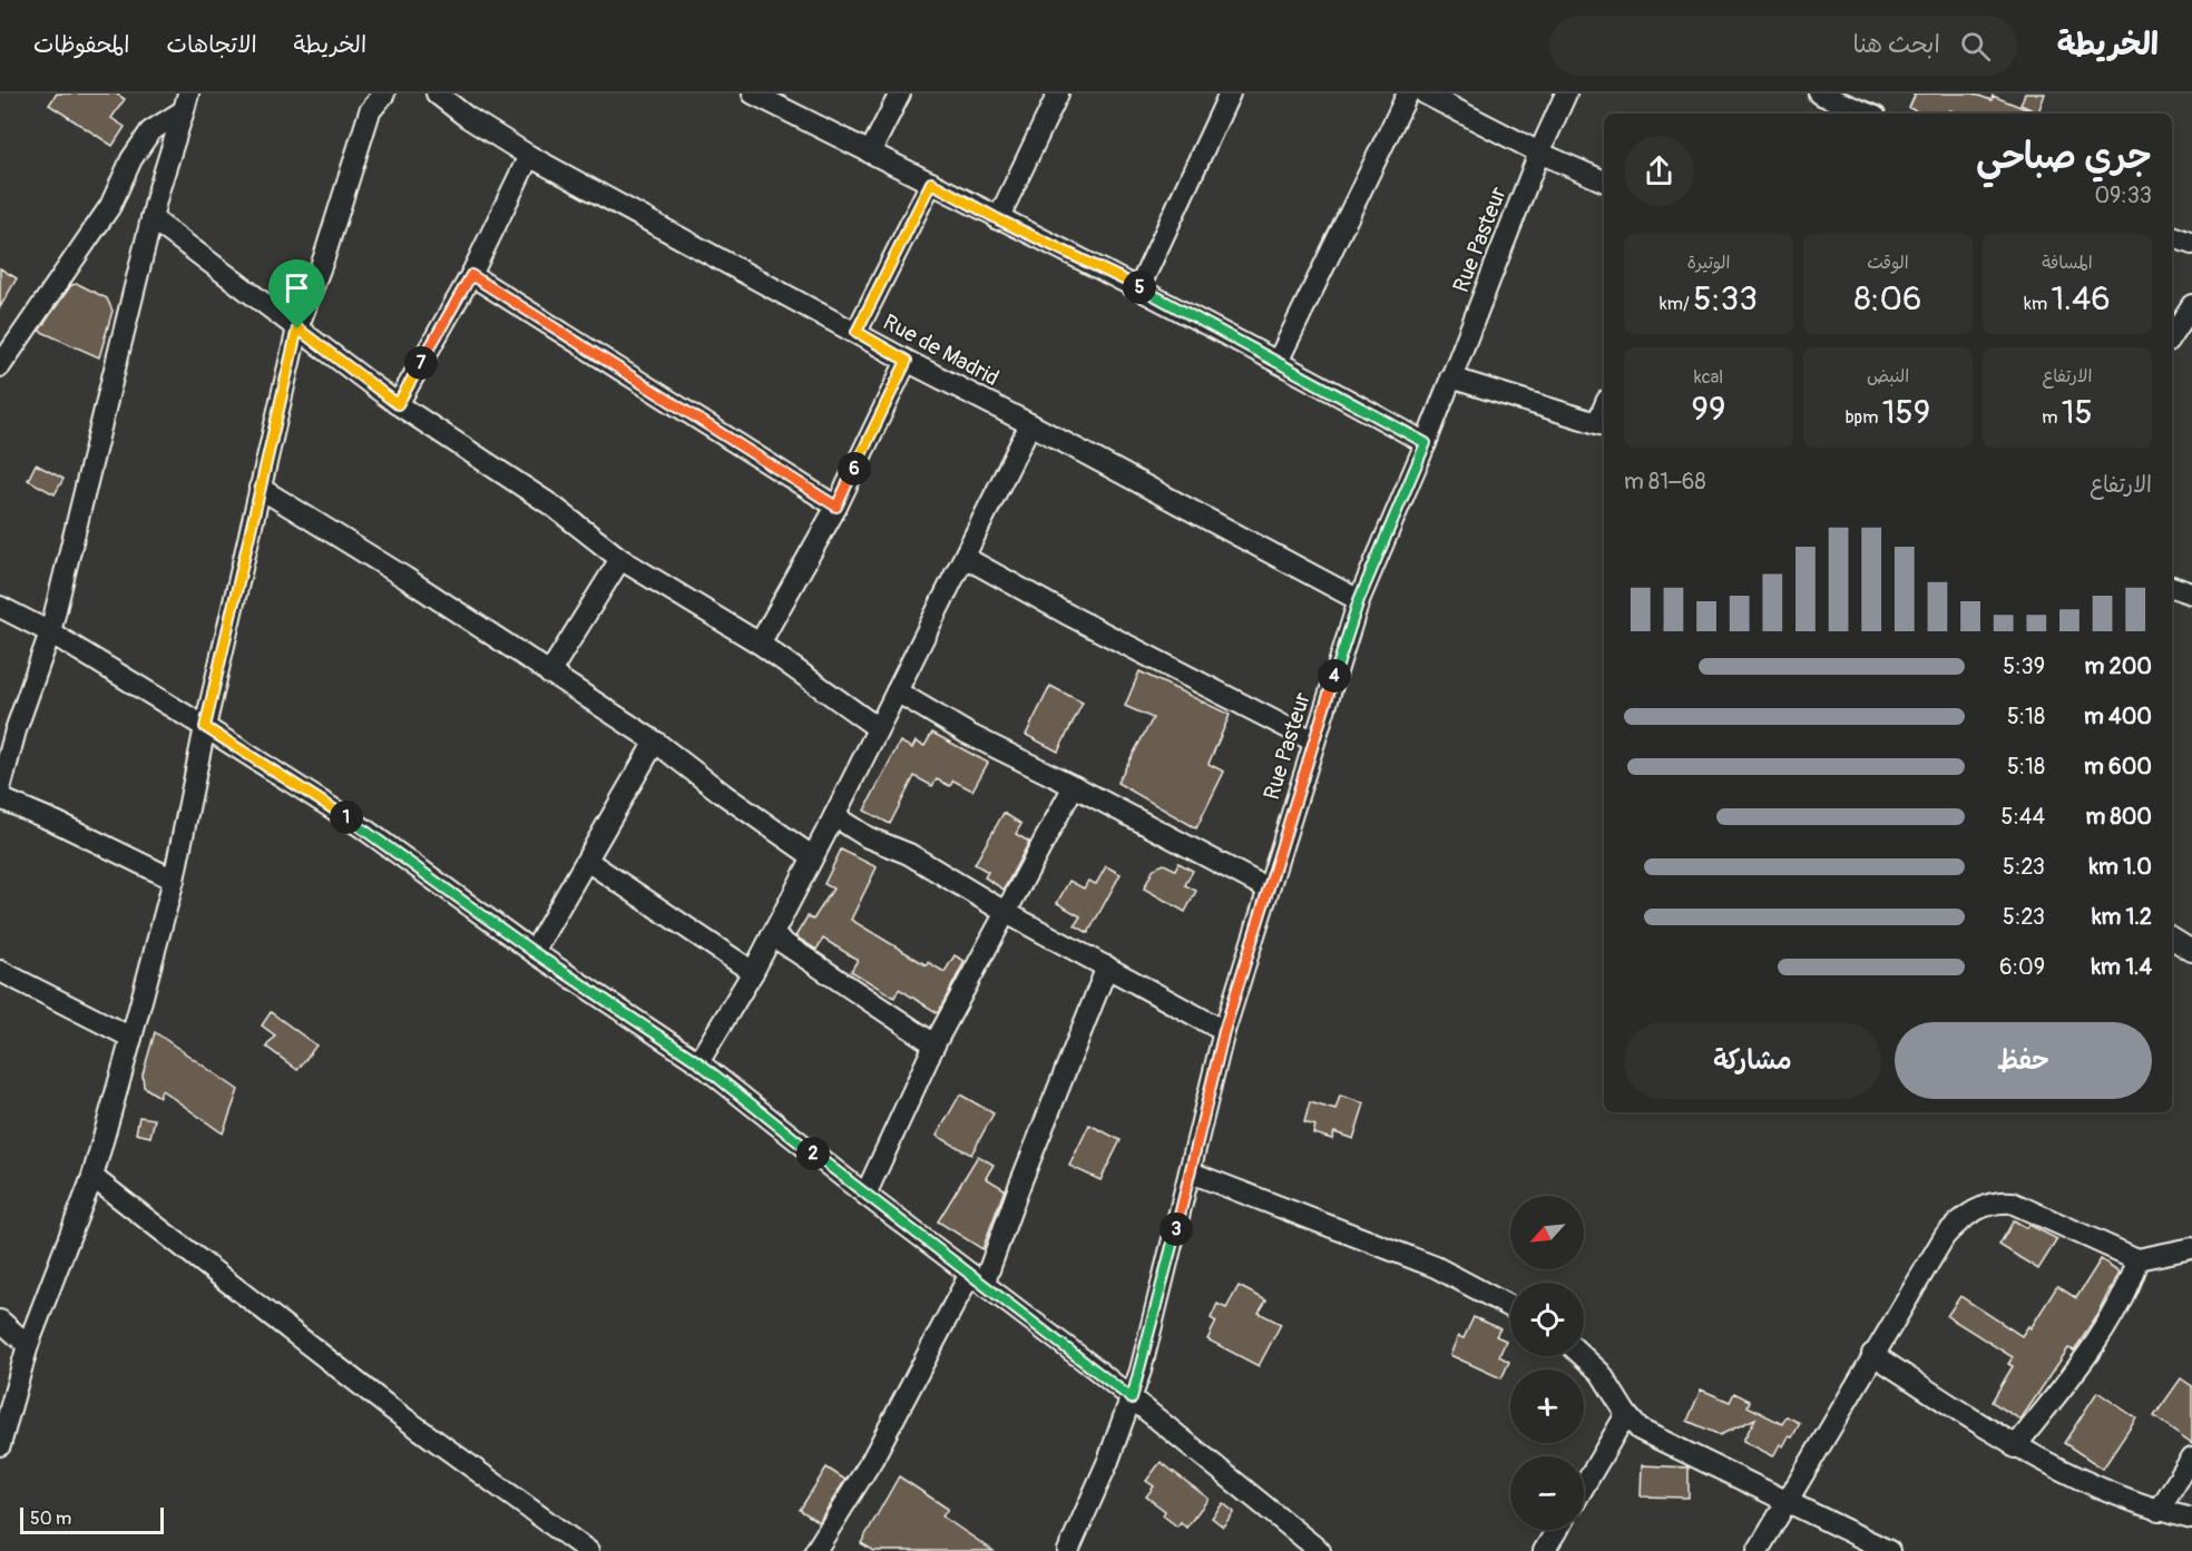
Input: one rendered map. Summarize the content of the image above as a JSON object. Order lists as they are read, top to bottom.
{
  "streets": {
    "street": ["Rue Pasteur", "Rue de Madrid"]
  },
  "crossings": [
    ["Rue Pasteur", "Rue de Madrid"]
  ],
  "scale_bar": "50 m",
  "north": "bottom left",
  "page": {
    "header": "الخريطة",
    "search": "ابحث هنا",
    "nav": ["الخريطة", "الاتجاهات", "المحفوظات"],
    "heading": ["جري صباحي", "09:33"],
    "stats": [
      ["المسافة", "1.46 km"],
      ["الوقت", "8:06"],
      ["الوتيرة", "5:33 /km"],
      ["الارتفاع", "15 m"],
      ["النبض", "159 bpm"],
      ["kcal", "99"]
    ],
    "pins": [
      "5",
      "7",
      "6",
      "4",
      "1",
      "2",
      "3"
    ],
    "chart": ["الارتفاع", "68–81 m"],
    "list": [
      {
        "name": "200 m",
        "note": "5:39"
      },
      {
        "name": "400 m",
        "note": "5:18"
      },
      {
        "name": "600 m",
        "note": "5:18"
      },
      {
        "name": "800 m",
        "note": "5:44"
      },
      {
        "name": "1.0 km",
        "note": "5:23"
      },
      {
        "name": "1.2 km",
        "note": "5:23"
      },
      {
        "name": "1.4 km",
        "note": "6:09"
      }
    ],
    "buttons": ["حفظ", "مشاركة"],
    "map_buttons": ["+", "−"],
    "scale": "50 m"
  }
}
